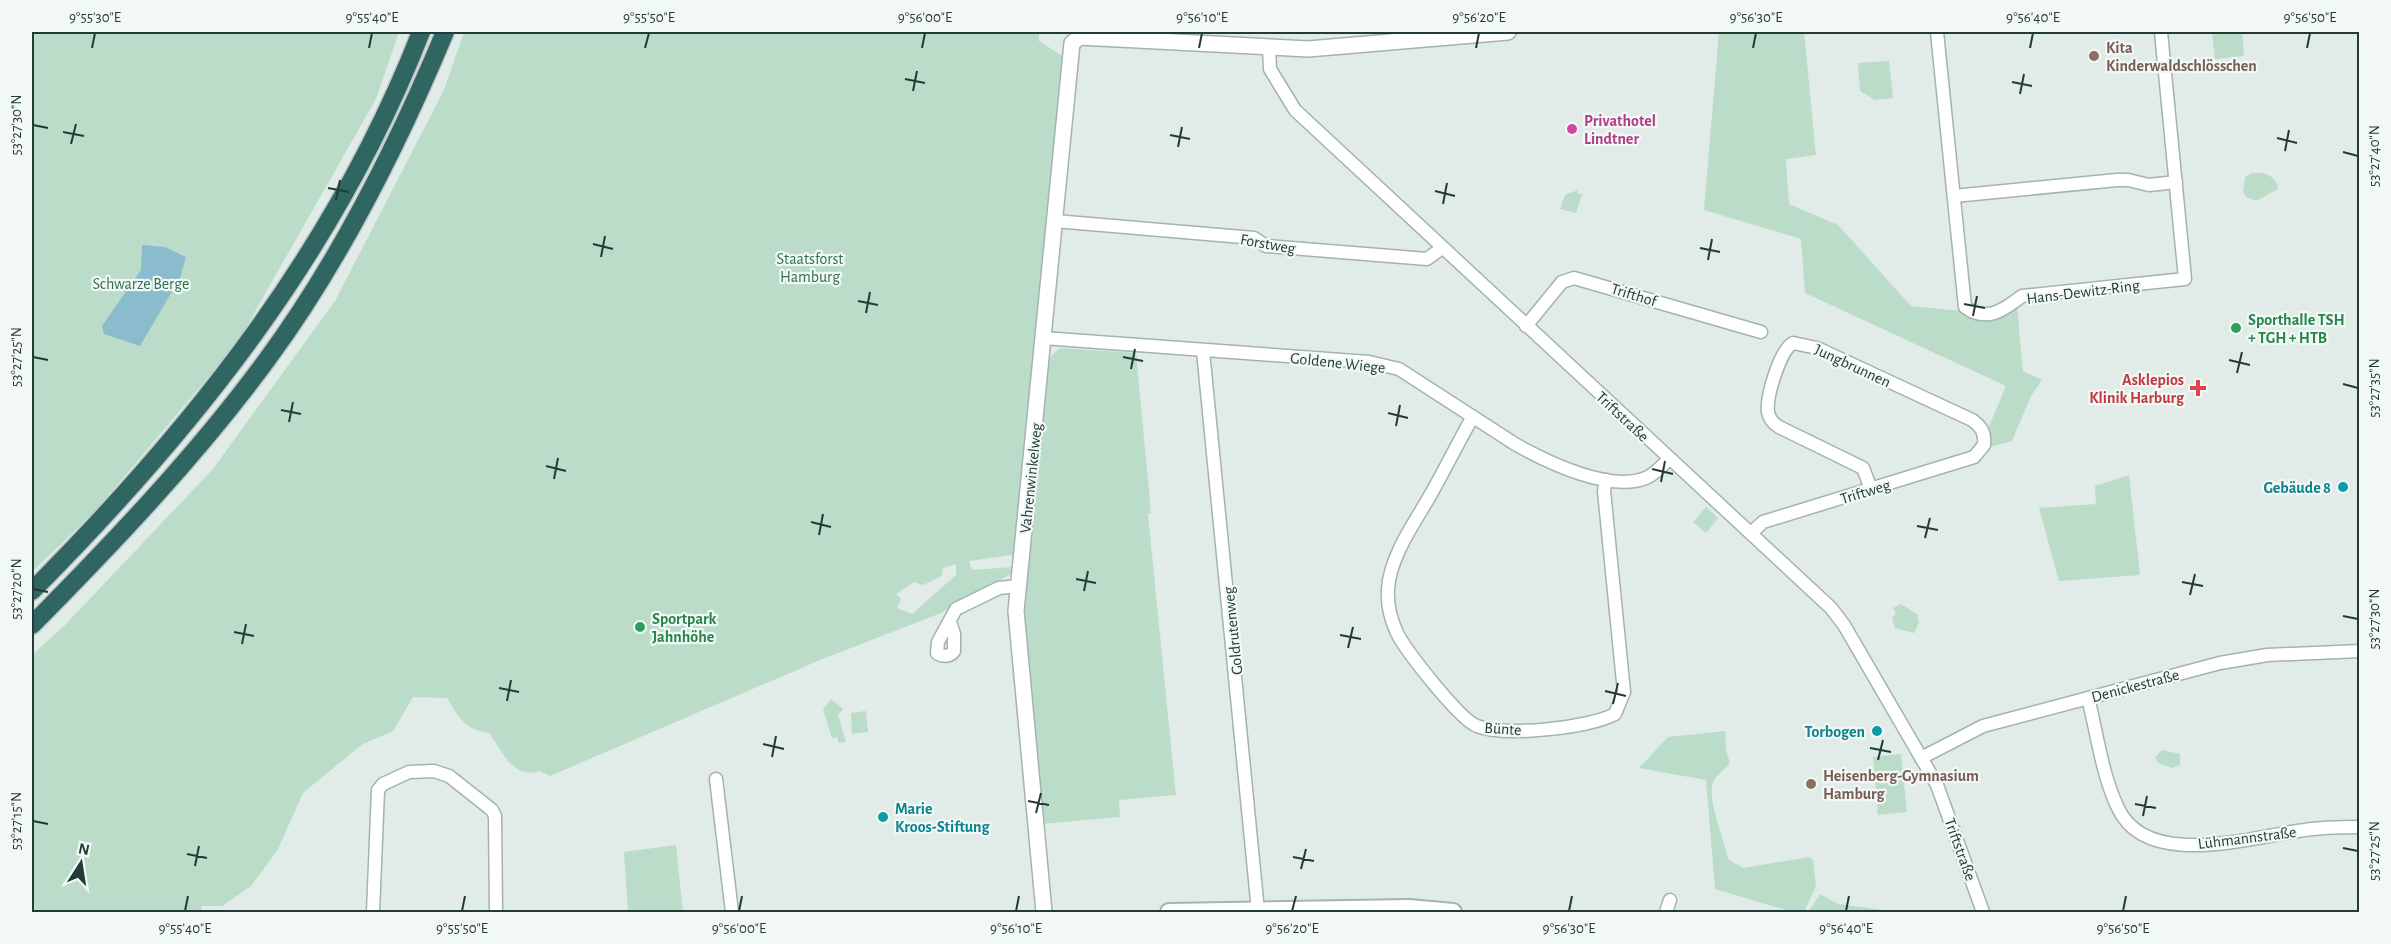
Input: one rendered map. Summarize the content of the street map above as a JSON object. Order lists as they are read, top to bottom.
{
  "streets": {
    "street": [
      "Forstweg",
      "Hans-Dewitz-Ring",
      "Trifthof",
      "Goldene Wiege",
      "Jungbrunnen",
      "Triftstraße",
      "Vahrenwinkelweg",
      "Triftweg",
      "Goldrutenweg",
      "Denickestraße",
      "Bünte",
      "Lühmannstraße"
    ]
  },
  "crossings": [
    ["Forstweg", "Triftstraße"],
    ["Forstweg", "Vahrenwinkelweg"],
    ["Trifthof", "Triftstraße"],
    ["Goldene Wiege", "Triftstraße"],
    ["Goldene Wiege", "Vahrenwinkelweg"],
    ["Goldene Wiege", "Goldrutenweg"],
    ["Goldene Wiege", "Bünte"],
    ["Jungbrunnen", "Triftweg"],
    ["Triftstraße", "Triftweg"],
    ["Triftstraße", "Denickestraße"],
    ["Denickestraße", "Lühmannstraße"]
  ],
  "parks": ["Staatsforst Hamburg", "Schwarze Berge"],
  "places": {
    "other": [
      "Kita Kinderwaldschlösschen",
      "Privathotel Lindtner",
      "Sporthalle TSH + TGH + HTB",
      "Gebäude 8",
      "Sportpark Jahnhöhe",
      "Torbogen",
      "Heisenberg-Gymnasium Hamburg",
      "Marie Kroos-Stiftung"
    ],
    "health": ["Asklepios Klinik Harburg"]
  },
  "north": "top",
  "coordinates": [
    "9°55'30\"E",
    "9°55'40\"E",
    "9°55'50\"E",
    "9°56'00\"E",
    "9°56'10\"E",
    "9°56'20\"E",
    "9°56'30\"E",
    "9°56'40\"E",
    "9°56'50\"E",
    "53°27'30\"N",
    "53°27'40\"N",
    "53°27'25\"N",
    "53°27'35\"N",
    "53°27'20\"N",
    "53°27'15\"N"
  ]
}
